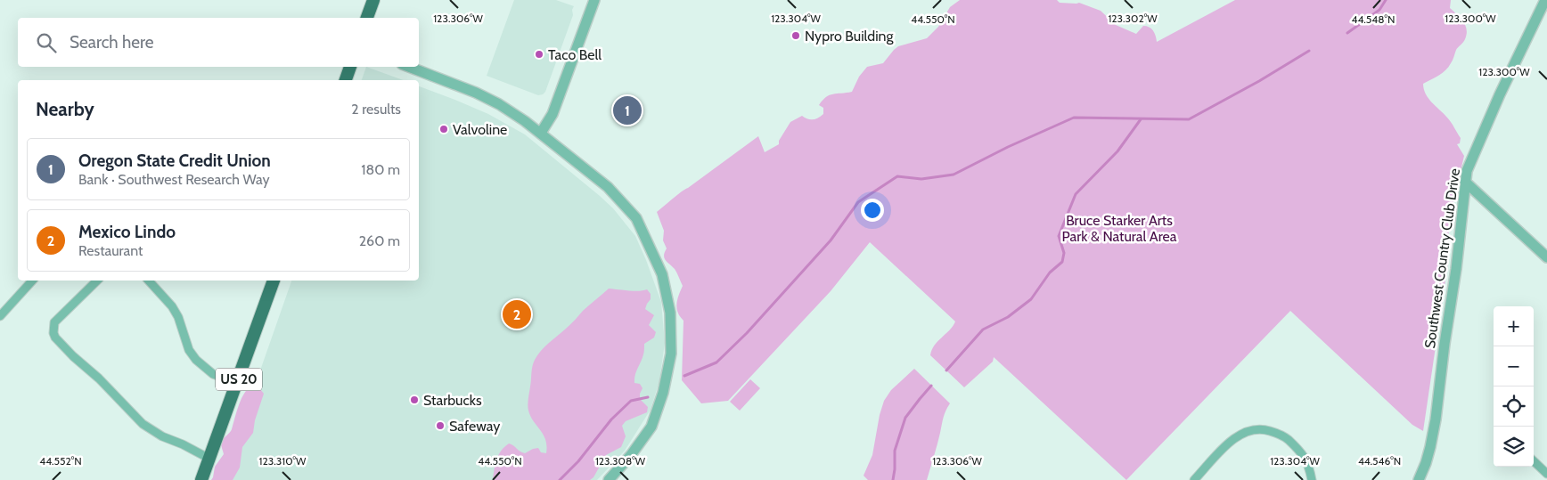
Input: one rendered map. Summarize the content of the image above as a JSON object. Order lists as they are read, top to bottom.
{
  "streets": {
    "highway": ["US 20"],
    "street": ["Southwest Country Club Drive"]
  },
  "parks": ["Bruce Starker Arts Park & Natural Area"],
  "places": [
    "Nypro Building",
    "Taco Bell",
    "Valvoline",
    "Starbucks",
    "Safeway"
  ],
  "page": {
    "search": "Search here",
    "heading": ["Nearby", "2 results"],
    "pins": ["1", "2"],
    "list": [
      {
        "mark": "1",
        "name": "Oregon State Credit Union",
        "note": "Bank · Southwest Research Way",
        "value": "180 m"
      },
      {
        "mark": "2",
        "name": "Mexico Lindo",
        "note": "Restaurant",
        "value": "260 m"
      }
    ],
    "map_buttons": ["+", "−"]
  },
  "coordinates": [
    "123.300°W",
    "123.306°W",
    "123.304°W",
    "123.302°W",
    "44.550°N",
    "44.548°N",
    "44.552°N",
    "44.546°N",
    "123.310°W",
    "123.308°W"
  ]
}
